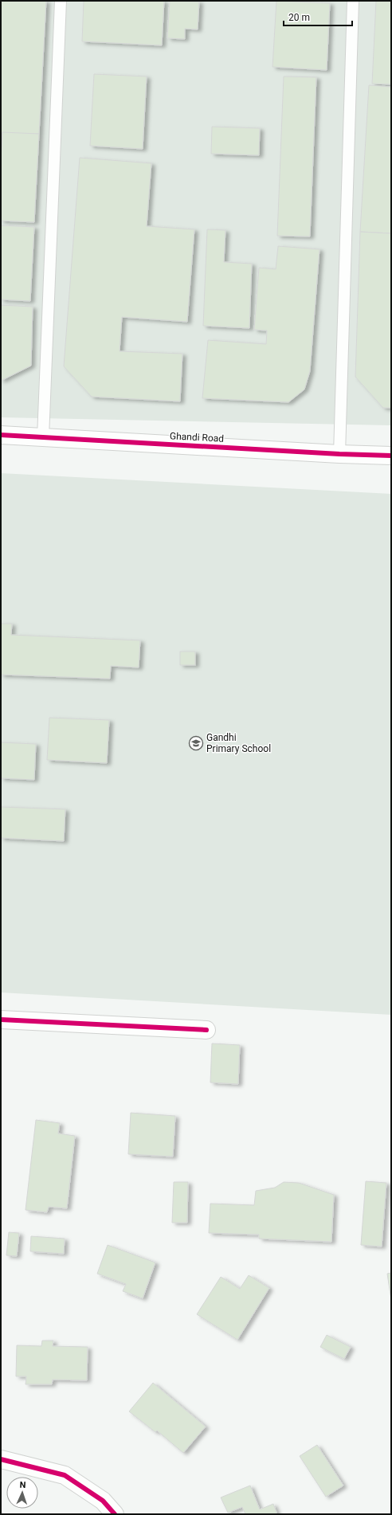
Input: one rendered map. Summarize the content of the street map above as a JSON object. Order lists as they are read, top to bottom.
{
  "streets": {
    "street": ["Ghandi Road"]
  },
  "places": {
    "school or university": ["Gandhi Primary School"]
  },
  "scale_bar": "20 m",
  "north": "top"
}
